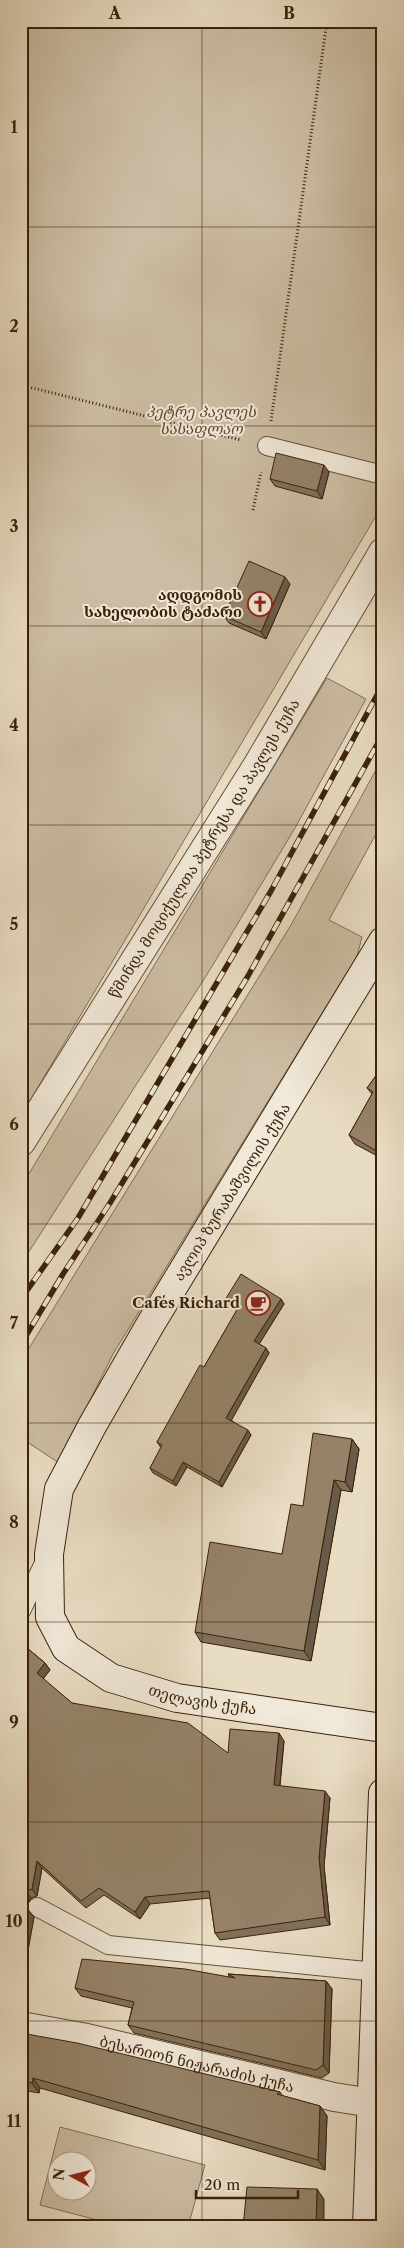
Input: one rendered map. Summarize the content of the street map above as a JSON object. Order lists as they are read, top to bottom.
{
  "streets": {
    "street": [
      "წმინდა მოციქულთა პეტრესა და პავლეს ქუჩა",
      "ავლიპ ზურაბაშვილის ქუჩა",
      "თელავის ქუჩა",
      "ბესარიონ ნიჟარაძის ქუჩა"
    ]
  },
  "crossings": [
    ["ავლიპ ზურაბაშვილის ქუჩა", "თელავის ქუჩა"]
  ],
  "parks": ["პეტრე პავლეს სასაფლაო"],
  "places": {
    "church": ["აღდგომის სახელობის ტაძარი"],
    "cafe": ["Cafés Richard"]
  },
  "scale_bar": "20 m",
  "north": "left",
  "grid": {
    "columns": ["A", "B"],
    "rows": [
      "1",
      "2",
      "3",
      "4",
      "5",
      "6",
      "7",
      "8",
      "9",
      "10",
      "11"
    ]
  }
}
